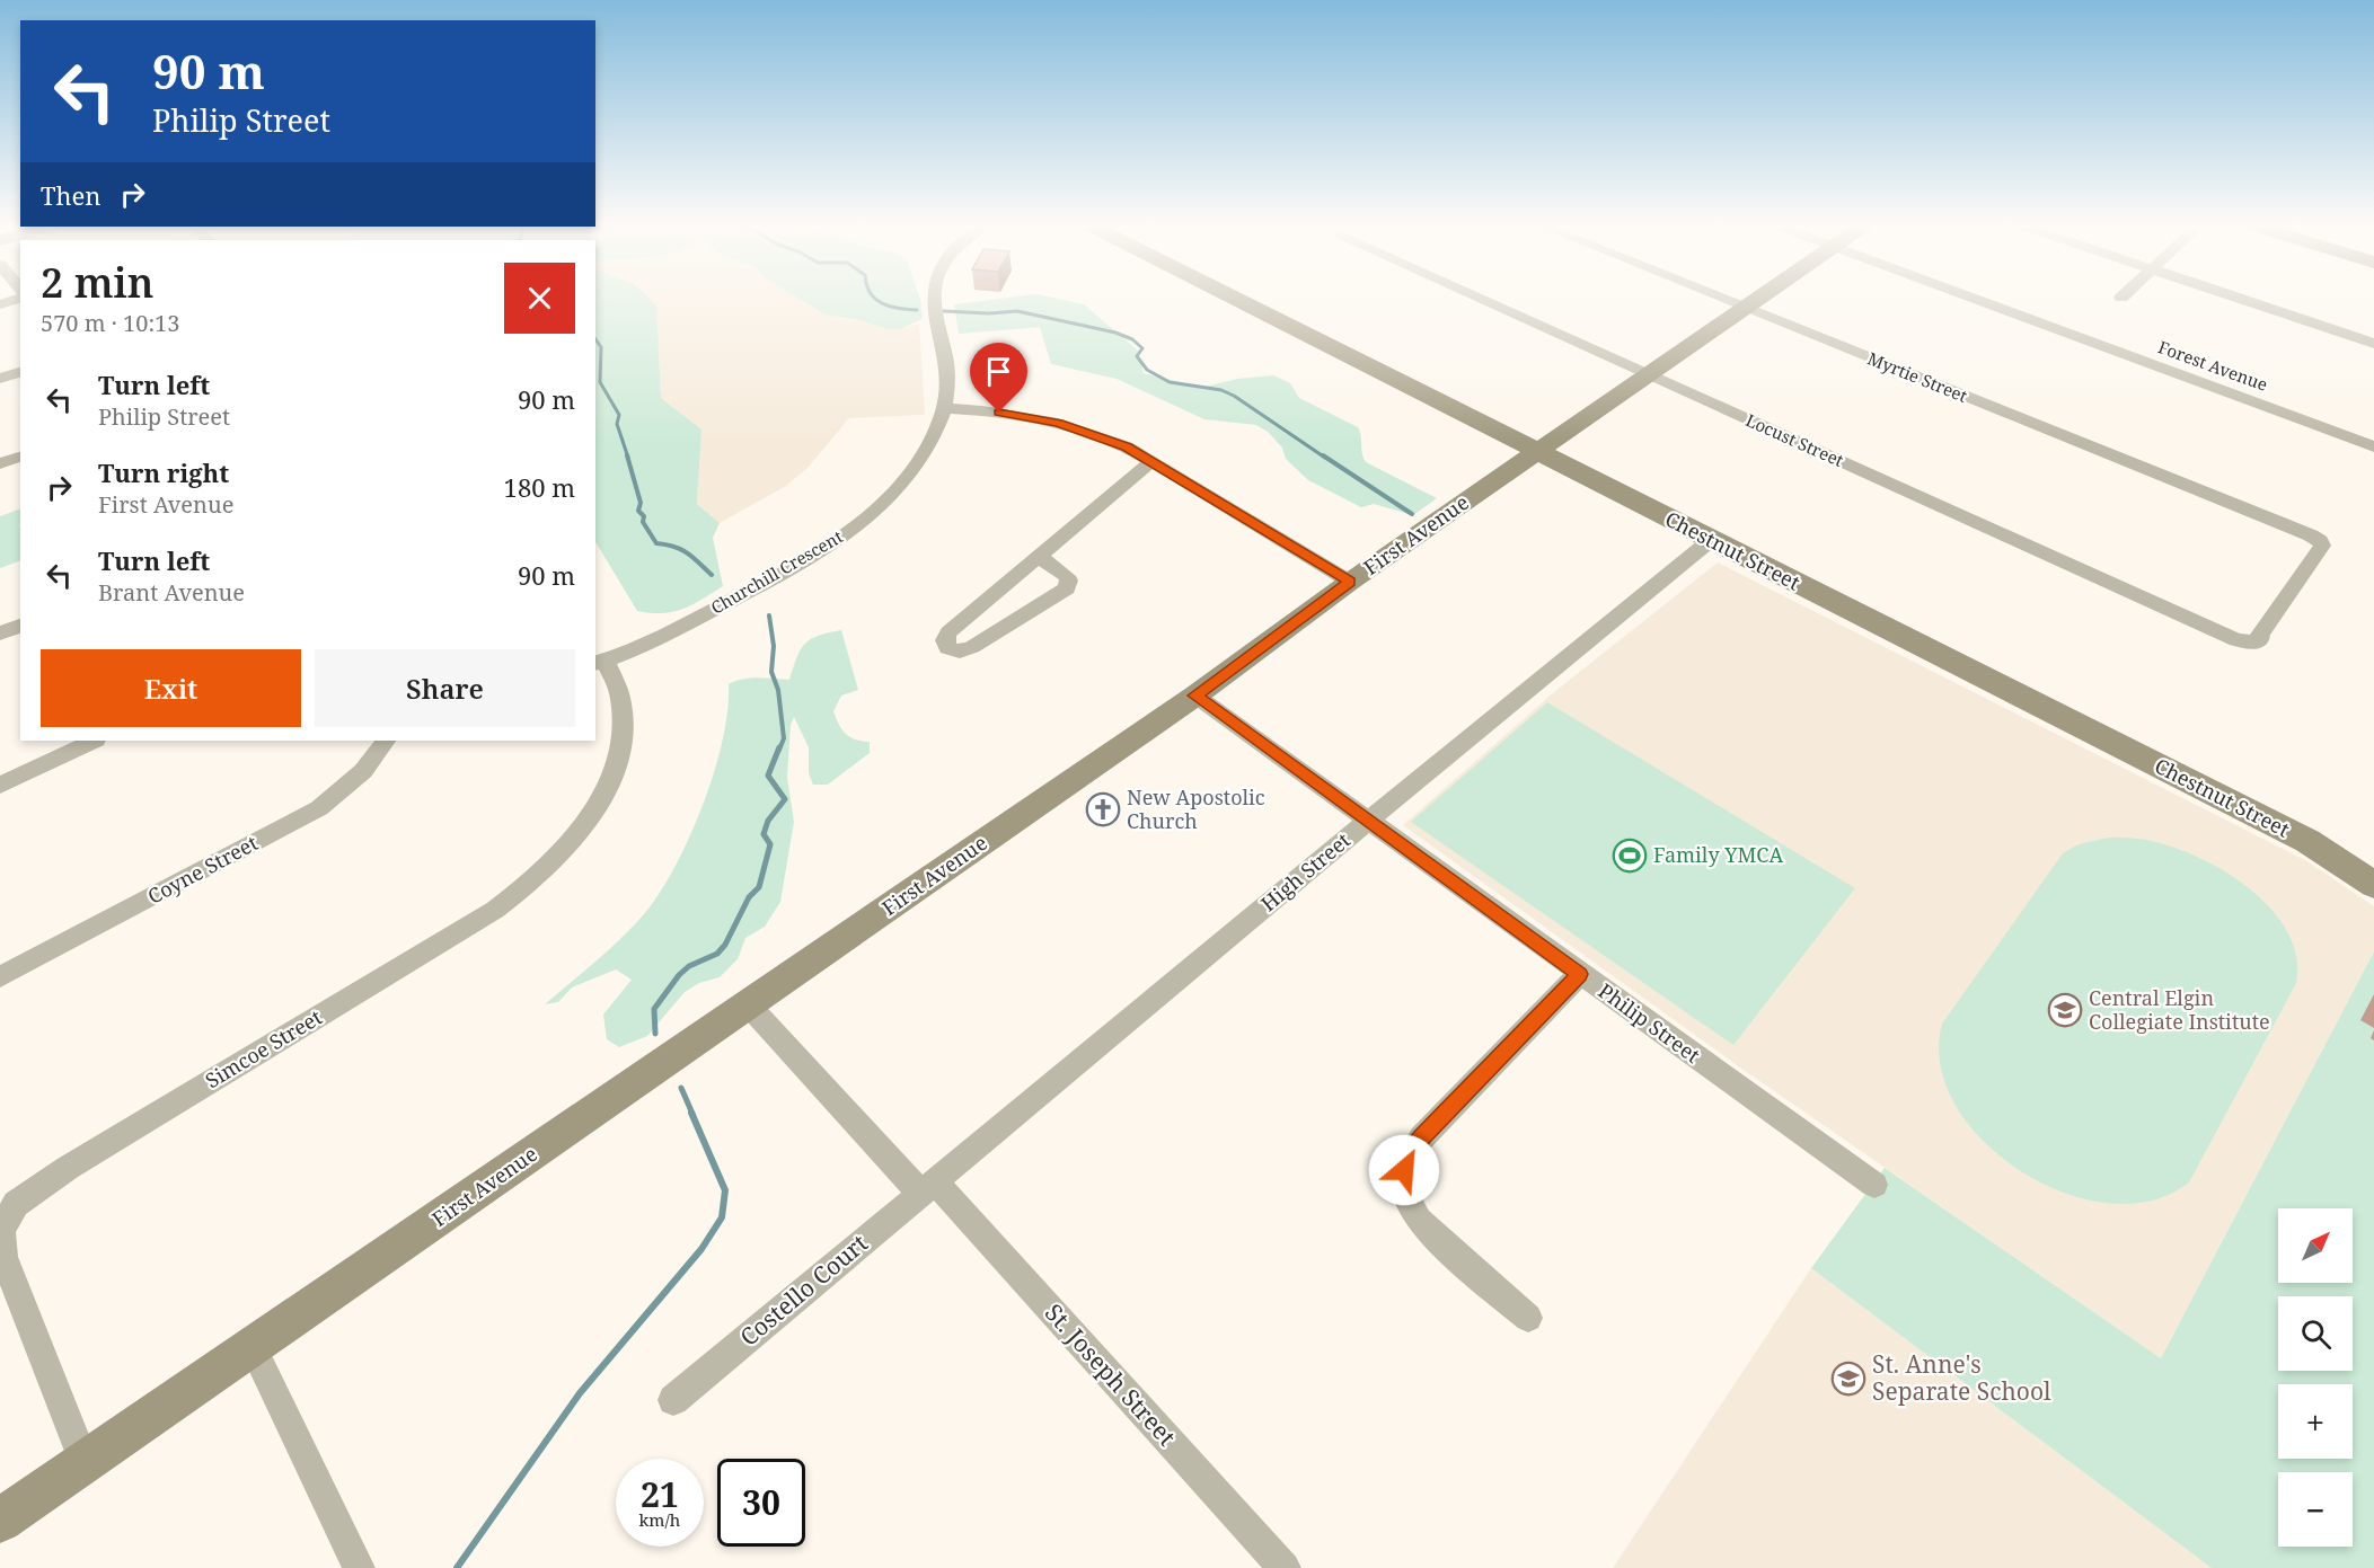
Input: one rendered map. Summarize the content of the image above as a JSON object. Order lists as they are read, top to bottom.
{
  "streets": {
    "main road": ["First Avenue", "Chestnut Street"],
    "street": [
      "Forest Avenue",
      "Myrtie Street",
      "Locust Street",
      "Churchill Crescent",
      "Coyne Street",
      "High Street",
      "Philip Street",
      "Simcoe Street",
      "Costello Court",
      "St. Joseph Street"
    ]
  },
  "crossings": [
    ["Myrtie Street", "Locust Street"],
    ["Myrtie Street", "First Avenue"],
    ["Locust Street", "First Avenue"],
    ["First Avenue", "Chestnut Street"],
    ["First Avenue", "Philip Street"],
    ["First Avenue", "Simcoe Street"],
    ["First Avenue", "St. Joseph Street"],
    ["Chestnut Street", "High Street"],
    ["Churchill Crescent", "Simcoe Street"],
    ["High Street", "Philip Street"],
    ["High Street", "Costello Court"],
    ["High Street", "St. Joseph Street"],
    ["Costello Court", "St. Joseph Street"]
  ],
  "places": {
    "church": ["New Apostolic Church"],
    "sports": ["Family YMCA"],
    "school or university": ["Central Elgin Collegiate Institute", "St. Anne's Separate School"]
  },
  "north": "top right",
  "page": {
    "turn": ["90 m", "Philip Street"],
    "then": "Then",
    "heading": ["2 min", "570 m · 10:13"],
    "list": [
      {
        "name": "Turn left",
        "note": "Philip Street",
        "value": "90 m"
      },
      {
        "name": "Turn right",
        "note": "First Avenue",
        "value": "180 m"
      },
      {
        "name": "Turn left",
        "note": "Brant Avenue",
        "value": "90 m"
      }
    ],
    "buttons": ["Exit", "Share"],
    "map_buttons": ["+", "−"],
    "speed": "21 km/h",
    "limit": "30"
  }
}
